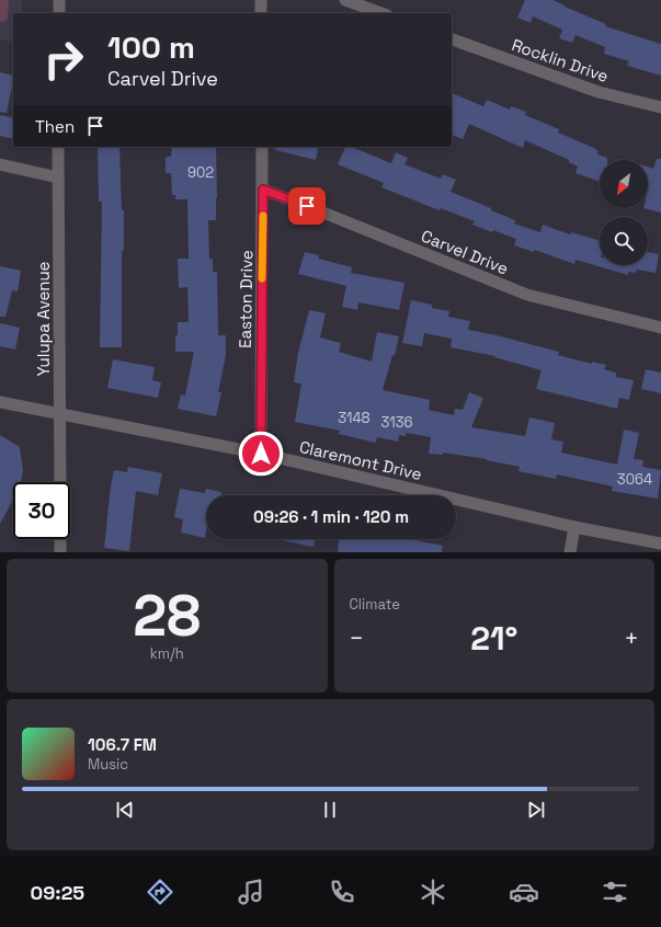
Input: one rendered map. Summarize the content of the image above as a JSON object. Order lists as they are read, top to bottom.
{
  "streets": {
    "street": [
      "Rocklin Drive",
      "Carvel Drive",
      "Easton Drive",
      "Yulupa Avenue",
      "Claremont Drive"
    ]
  },
  "crossings": [
    ["Carvel Drive", "Easton Drive"],
    ["Easton Drive", "Claremont Drive"],
    ["Yulupa Avenue", "Claremont Drive"]
  ],
  "house_numbers": [
    "902",
    "3148",
    "3136",
    "3064"
  ],
  "north": "bottom left",
  "page": {
    "turn": ["100 m", "Carvel Drive"],
    "then": "Then",
    "limit": "30",
    "trip": "09:26 · 1 min · 120 m",
    "tile": [
      ["28", "km/h"],
      "Climate"
    ],
    "heat": ["−", "21°", "+"],
    "song": ["106.7 FM", "Music"],
    "tabs": "09:25"
  }
}
